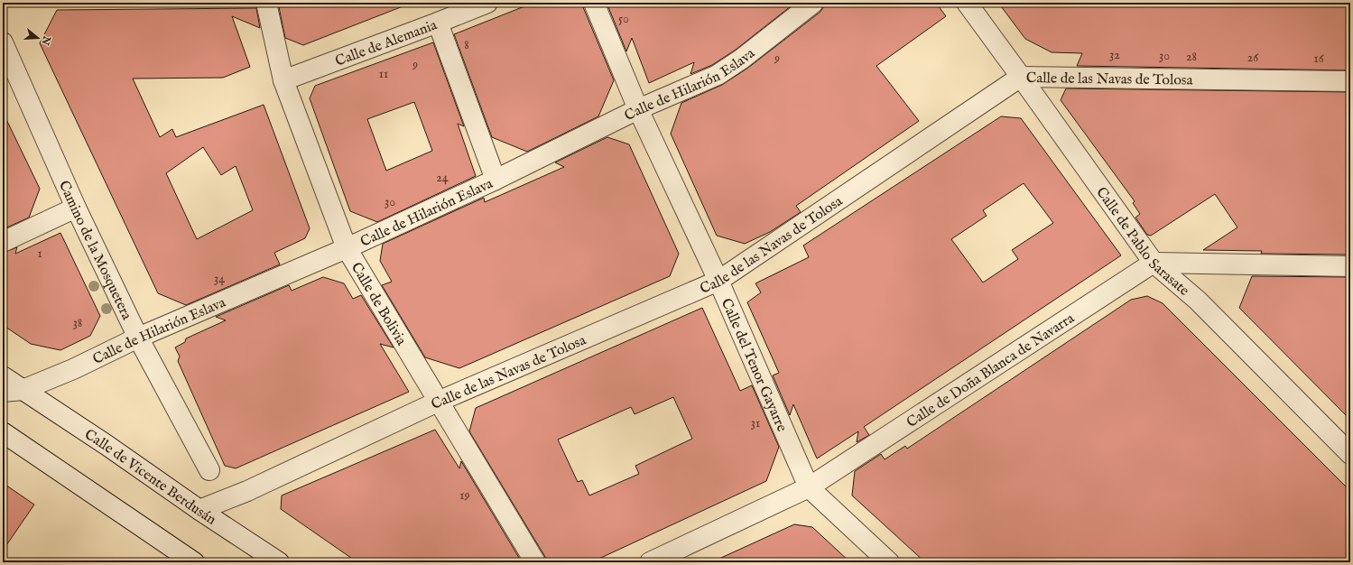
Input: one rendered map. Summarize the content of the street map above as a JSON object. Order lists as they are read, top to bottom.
{
  "streets": {
    "street": [
      "Calle de Alemania",
      "Calle de las Navas de Tolosa",
      "Calle de Hilarión Eslava",
      "Calle de Pablo Sarasate",
      "Camino de la Mosquetera",
      "Calle de Bolivia",
      "Calle del Tenor Gayarre",
      "Calle de Doña Blanca de Navarra",
      "Calle de Vicente Berdusán"
    ]
  },
  "crossings": [
    ["Calle de Alemania", "Calle de Bolivia"],
    ["Calle de las Navas de Tolosa", "Calle de Pablo Sarasate"],
    ["Calle de las Navas de Tolosa", "Calle de Bolivia"],
    ["Calle de las Navas de Tolosa", "Calle del Tenor Gayarre"],
    ["Calle de las Navas de Tolosa", "Calle de Vicente Berdusán"],
    ["Calle de Hilarión Eslava", "Camino de la Mosquetera"],
    ["Calle de Hilarión Eslava", "Calle de Bolivia"],
    ["Calle de Hilarión Eslava", "Calle del Tenor Gayarre"],
    ["Calle de Hilarión Eslava", "Calle de Vicente Berdusán"],
    ["Calle de Pablo Sarasate", "Calle de Doña Blanca de Navarra"],
    ["Calle del Tenor Gayarre", "Calle de Doña Blanca de Navarra"]
  ],
  "house_numbers": [
    "50",
    "8",
    "32",
    "30",
    "28",
    "26",
    "9",
    "16",
    "9",
    "11",
    "24",
    "30",
    "1",
    "34",
    "38",
    "31",
    "19"
  ],
  "north": "right"
}
